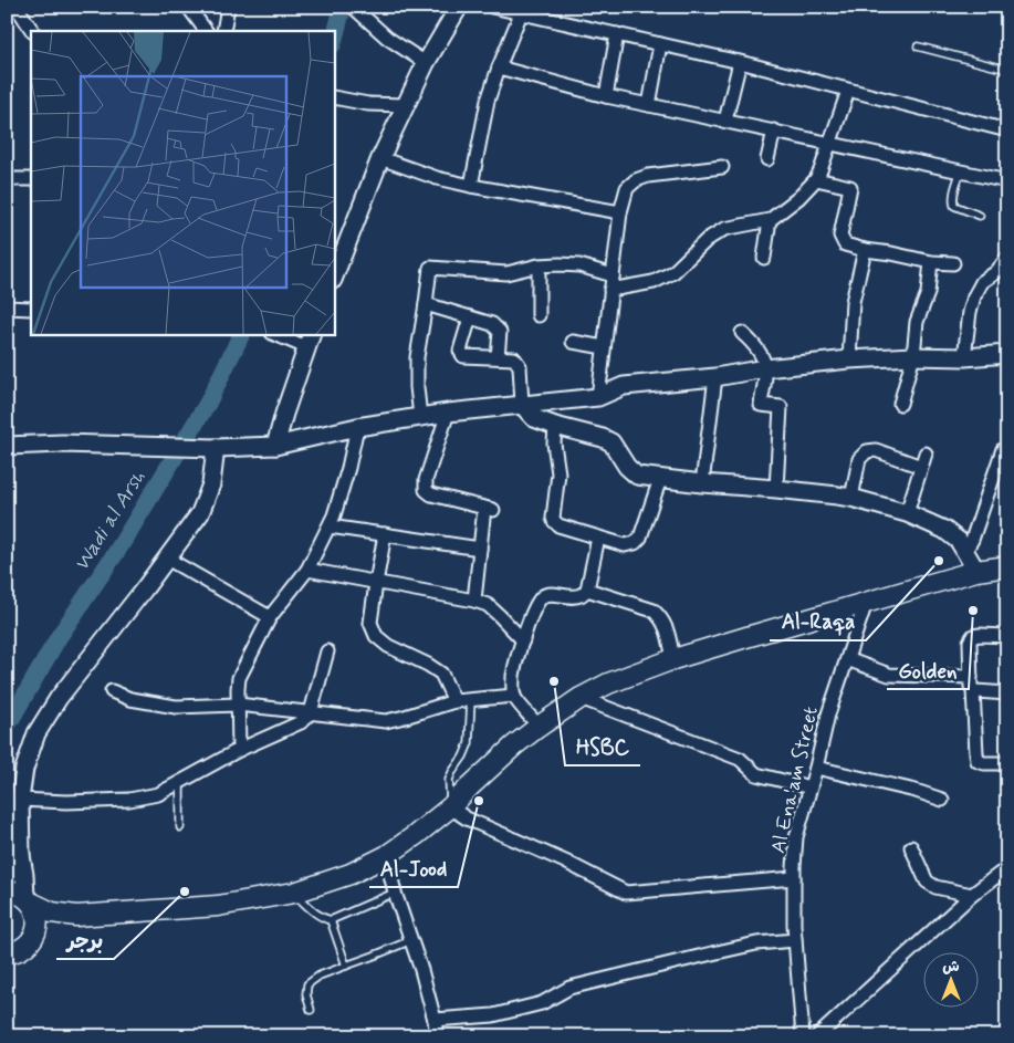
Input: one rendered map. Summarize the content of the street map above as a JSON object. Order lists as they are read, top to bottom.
{
  "streets": {
    "street": ["Al Ena'am Street"]
  },
  "water": ["Wadi al Arsh"],
  "places": [
    "Al-Raqa",
    "Golden",
    "HSBC",
    "Al-Jood",
    "برجر"
  ],
  "north": "top"
}
